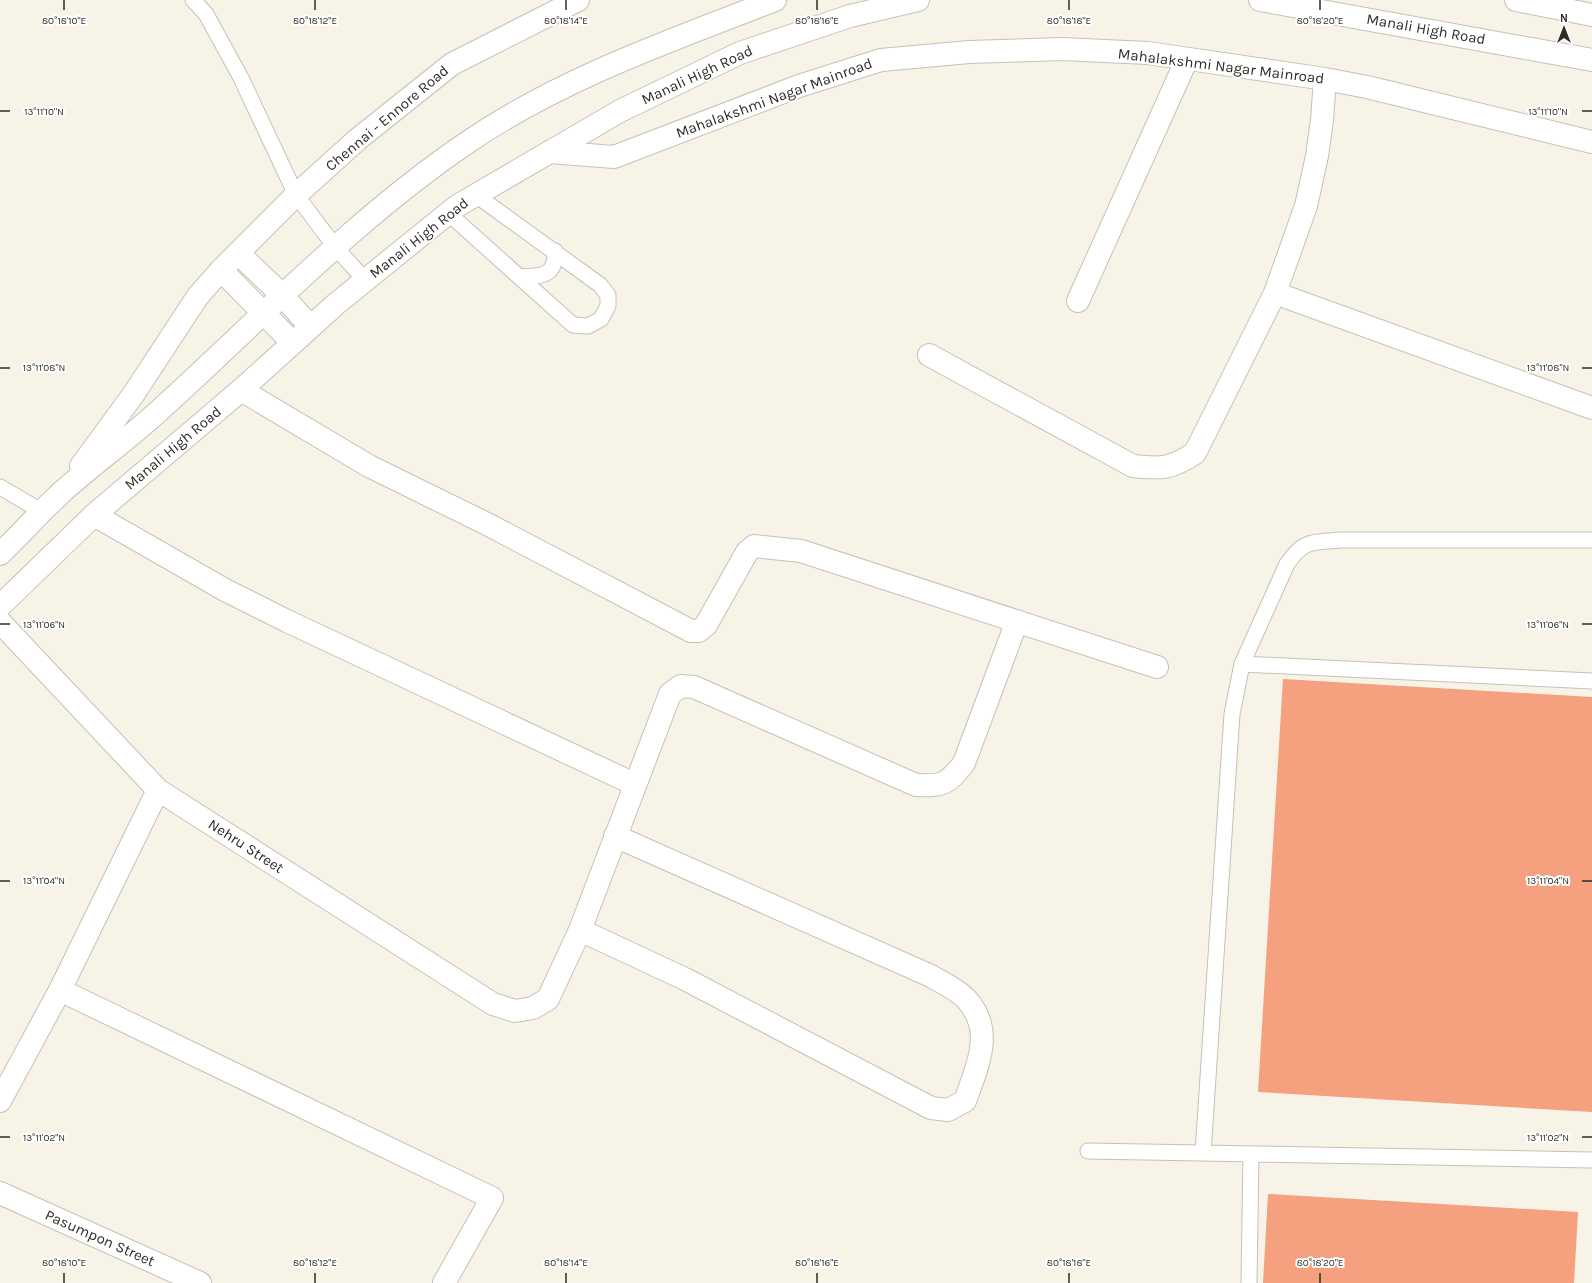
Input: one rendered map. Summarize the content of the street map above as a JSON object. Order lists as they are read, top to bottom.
{
  "streets": {
    "street": [
      "Manali High Road",
      "Mahalakshmi Nagar Mainroad",
      "Chennai - Ennore Road",
      "Nehru Street",
      "Pasumpon Street"
    ]
  },
  "crossings": [
    ["Manali High Road", "Mahalakshmi Nagar Mainroad"]
  ],
  "north": "top",
  "coordinates": [
    "80°18'10\"E",
    "80°18'12\"E",
    "80°18'14\"E",
    "80°18'16\"E",
    "80°18'18\"E",
    "80°18'20\"E",
    "13°11'10\"N",
    "13°11'08\"N",
    "13°11'06\"N",
    "13°11'04\"N",
    "13°11'02\"N"
  ]
}
